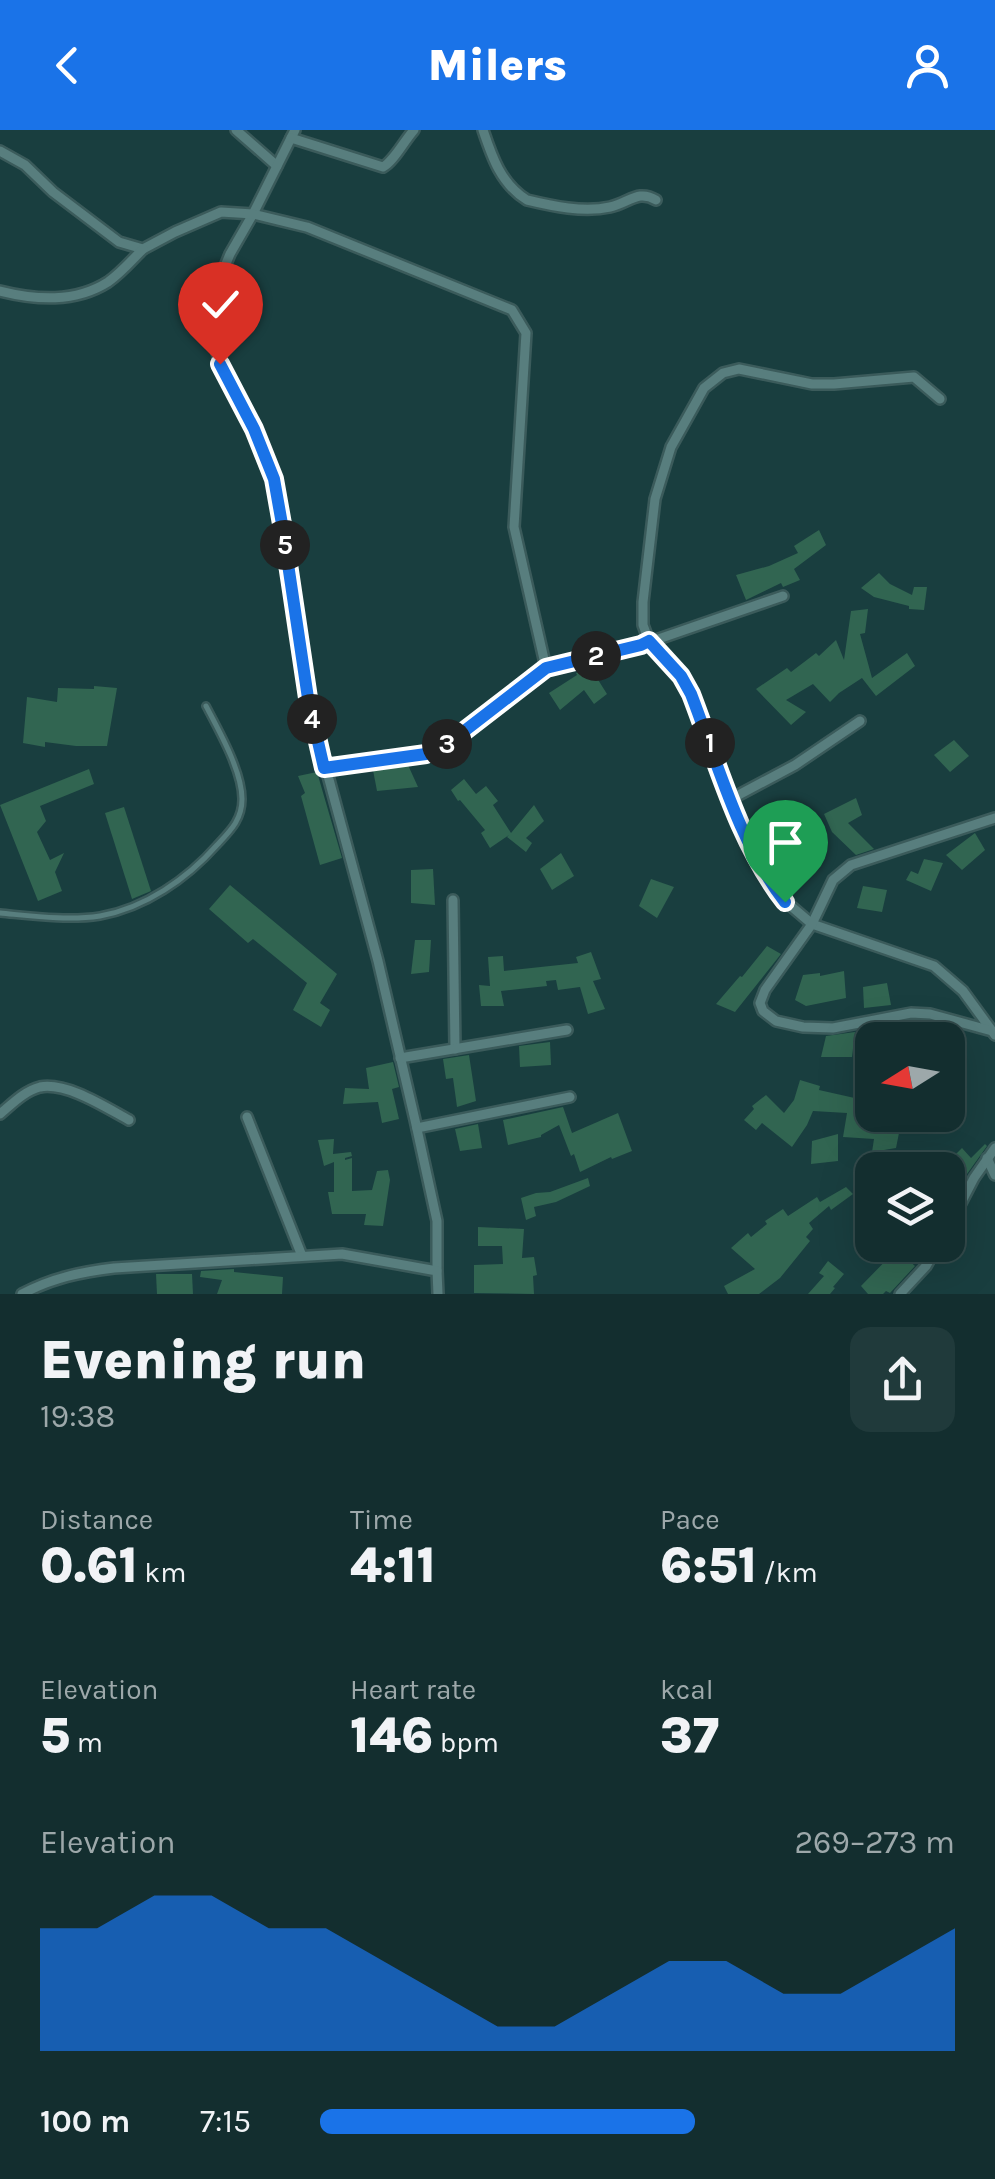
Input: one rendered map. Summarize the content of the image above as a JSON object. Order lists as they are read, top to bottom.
{
  "north": "left",
  "page": {
    "header": "Milers",
    "pins": [
      "5",
      "2",
      "4",
      "1",
      "3"
    ],
    "heading": ["Evening run", "19:38"],
    "stats": [
      ["Distance", "0.61 km"],
      ["Time", "4:11"],
      ["Pace", "6:51 /km"],
      ["Elevation", "5 m"],
      ["Heart rate", "146 bpm"],
      ["kcal", "37"]
    ],
    "chart": ["Elevation", "269–273 m"],
    "list": [
      {
        "name": "100 m",
        "note": "7:15"
      }
    ]
  }
}
